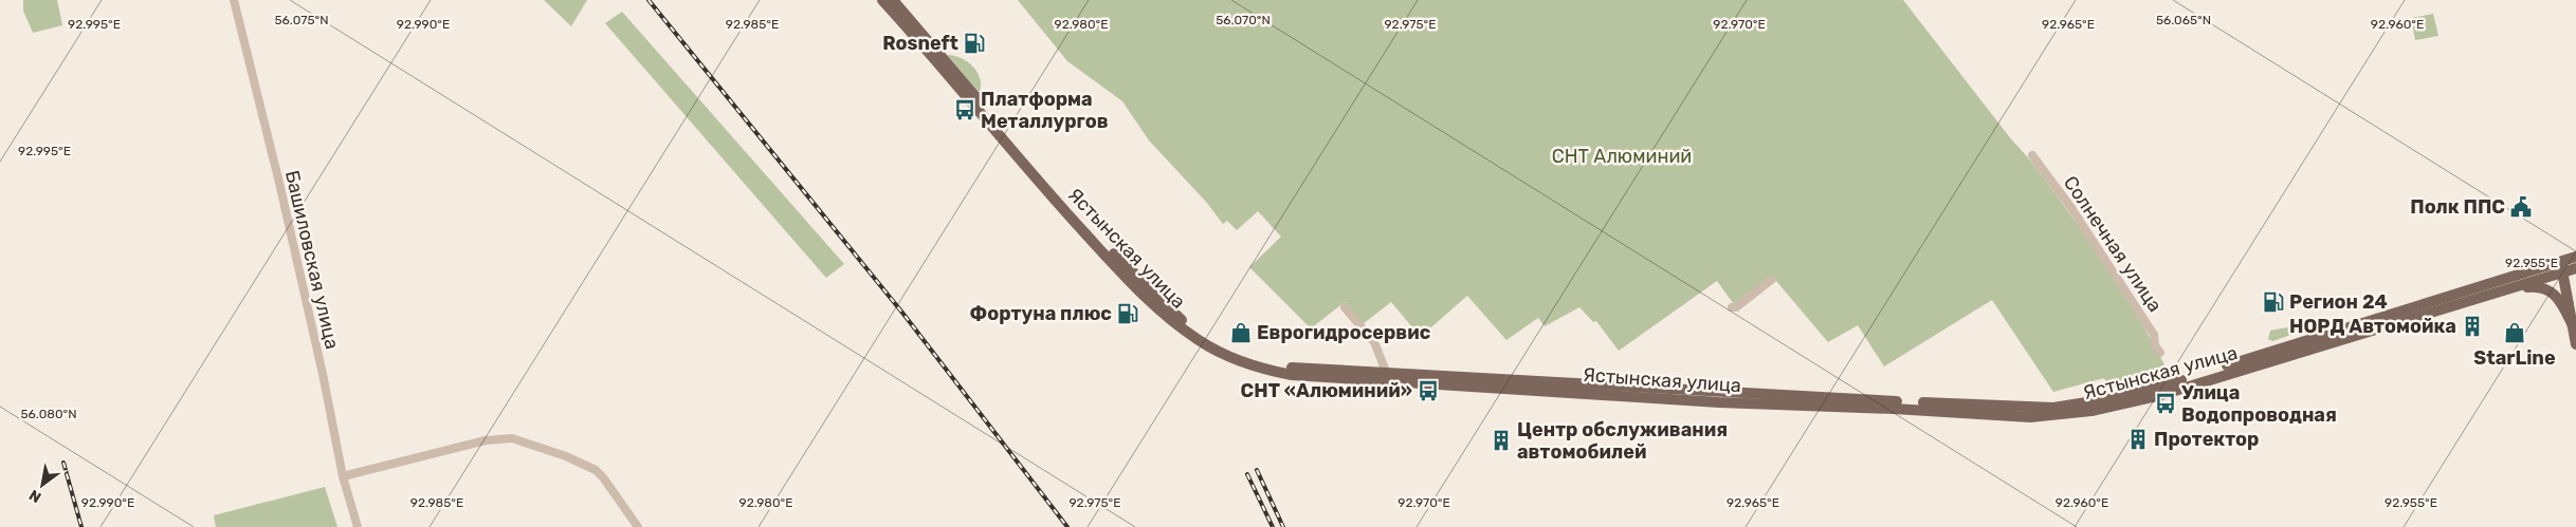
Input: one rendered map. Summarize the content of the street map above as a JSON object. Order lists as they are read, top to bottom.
{
  "streets": {
    "main road": ["Ястынская улица"],
    "street": ["Солнечная улица", "Башиловская улица"]
  },
  "parks": ["СНТ Алюминий"],
  "places": {
    "fuel station": ["Rosneft", "Регион 24", "Фортуна плюс"],
    "bus stop": ["Платформа Металлургов", "СНТ «Алюминий»", "Улица Водопроводная"],
    "public building": ["Полк ППС"],
    "building": ["НОРД Автомойка", "Протектор", "Центр обслуживания автомобилей"],
    "shop": ["Еврогидросервис", "StarLine"]
  },
  "north": "bottom left",
  "coordinates": [
    "56.075°N",
    "56.070°N",
    "56.065°N",
    "92.995°E",
    "92.990°E",
    "92.985°E",
    "92.980°E",
    "92.975°E",
    "92.970°E",
    "92.965°E",
    "92.960°E",
    "92.955°E",
    "56.080°N"
  ]
}
